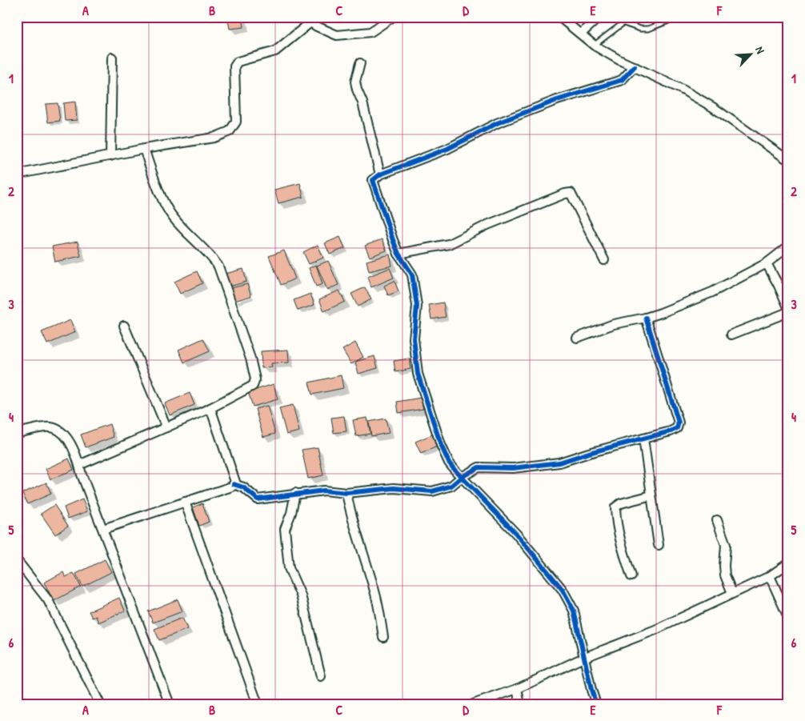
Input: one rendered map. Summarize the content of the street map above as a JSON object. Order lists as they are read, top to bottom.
{
  "north": "top right",
  "grid": {
    "columns": [
      "A",
      "B",
      "C",
      "D",
      "E",
      "F"
    ],
    "rows": [
      "1",
      "2",
      "3",
      "4",
      "5",
      "6"
    ]
  }
}
